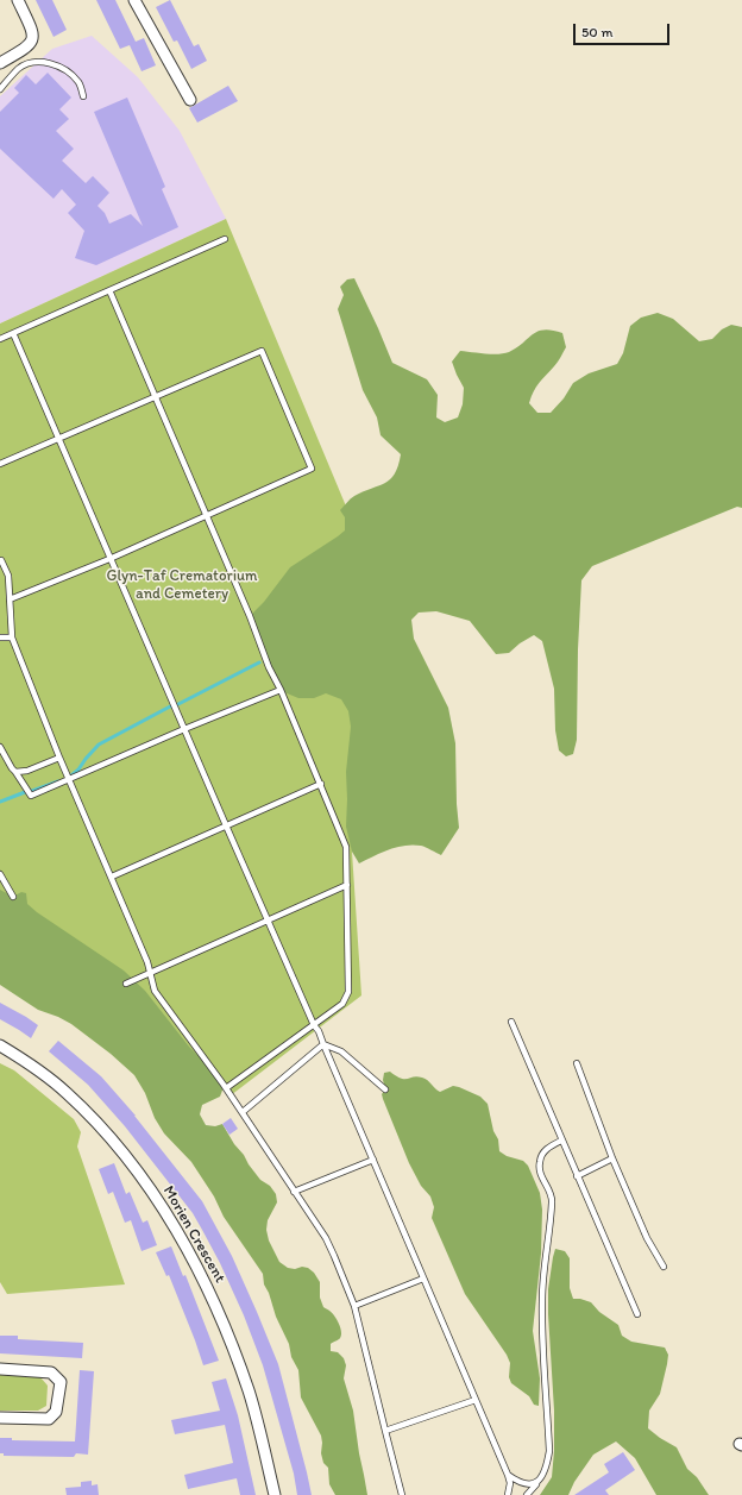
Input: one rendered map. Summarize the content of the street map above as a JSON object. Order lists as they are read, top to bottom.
{
  "streets": {
    "street": ["Morien Crescent"]
  },
  "parks": ["Glyn-Taf Crematorium and Cemetery"],
  "scale_bar": "50 m"
}
